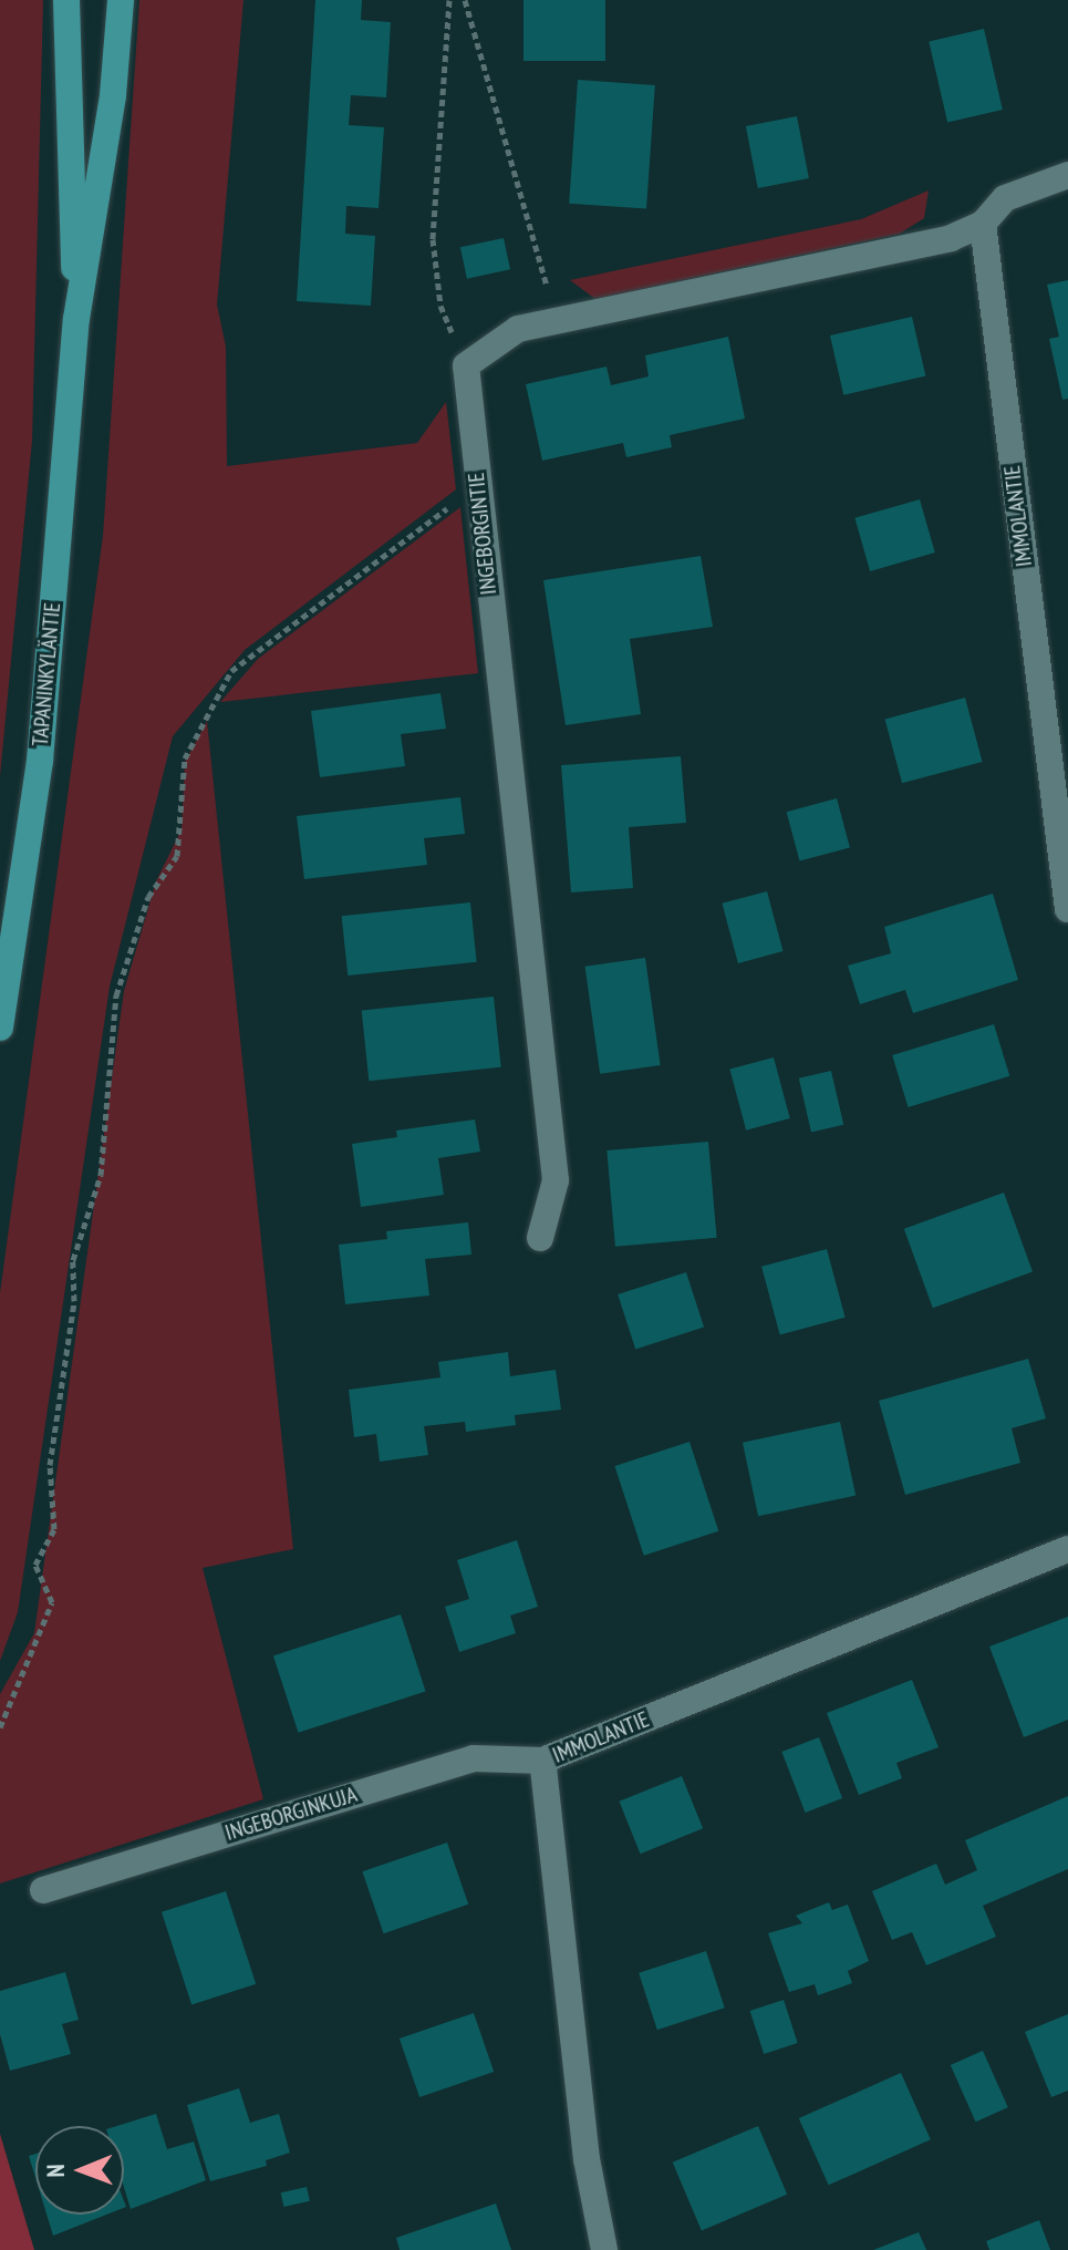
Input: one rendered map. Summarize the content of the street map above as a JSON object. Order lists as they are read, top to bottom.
{
  "streets": {
    "main road": ["TAPANINKYLÄNTIE"],
    "street": ["IMMOLANTIE", "INGEBORGINTIE", "INGEBORGINKUJA"]
  },
  "crossings": [
    ["IMMOLANTIE", "INGEBORGINKUJA"]
  ],
  "north": "left"
}
